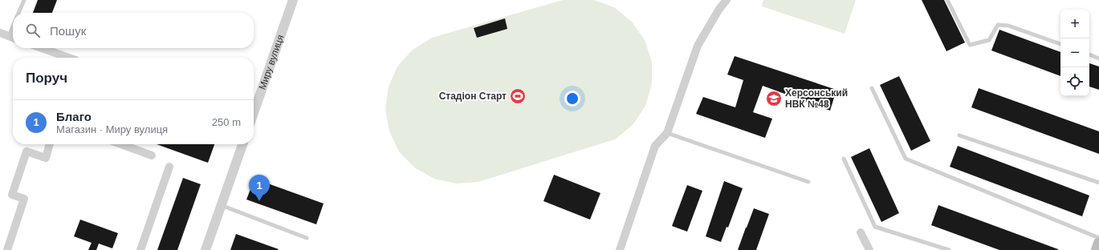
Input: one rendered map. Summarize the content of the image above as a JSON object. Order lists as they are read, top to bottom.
{
  "streets": {
    "street": ["Миру вулиця"]
  },
  "places": {
    "sports": ["Стадіон Старт"],
    "school or university": ["Херсонський НВК №48"]
  },
  "page": {
    "map_buttons": ["+", "−"],
    "search": "Пошук",
    "heading": "Поруч",
    "list": [
      {
        "mark": "1",
        "name": "Благо",
        "note": "Магазин · Миру вулиця",
        "value": "250 m"
      }
    ],
    "pins": "1"
  }
}
